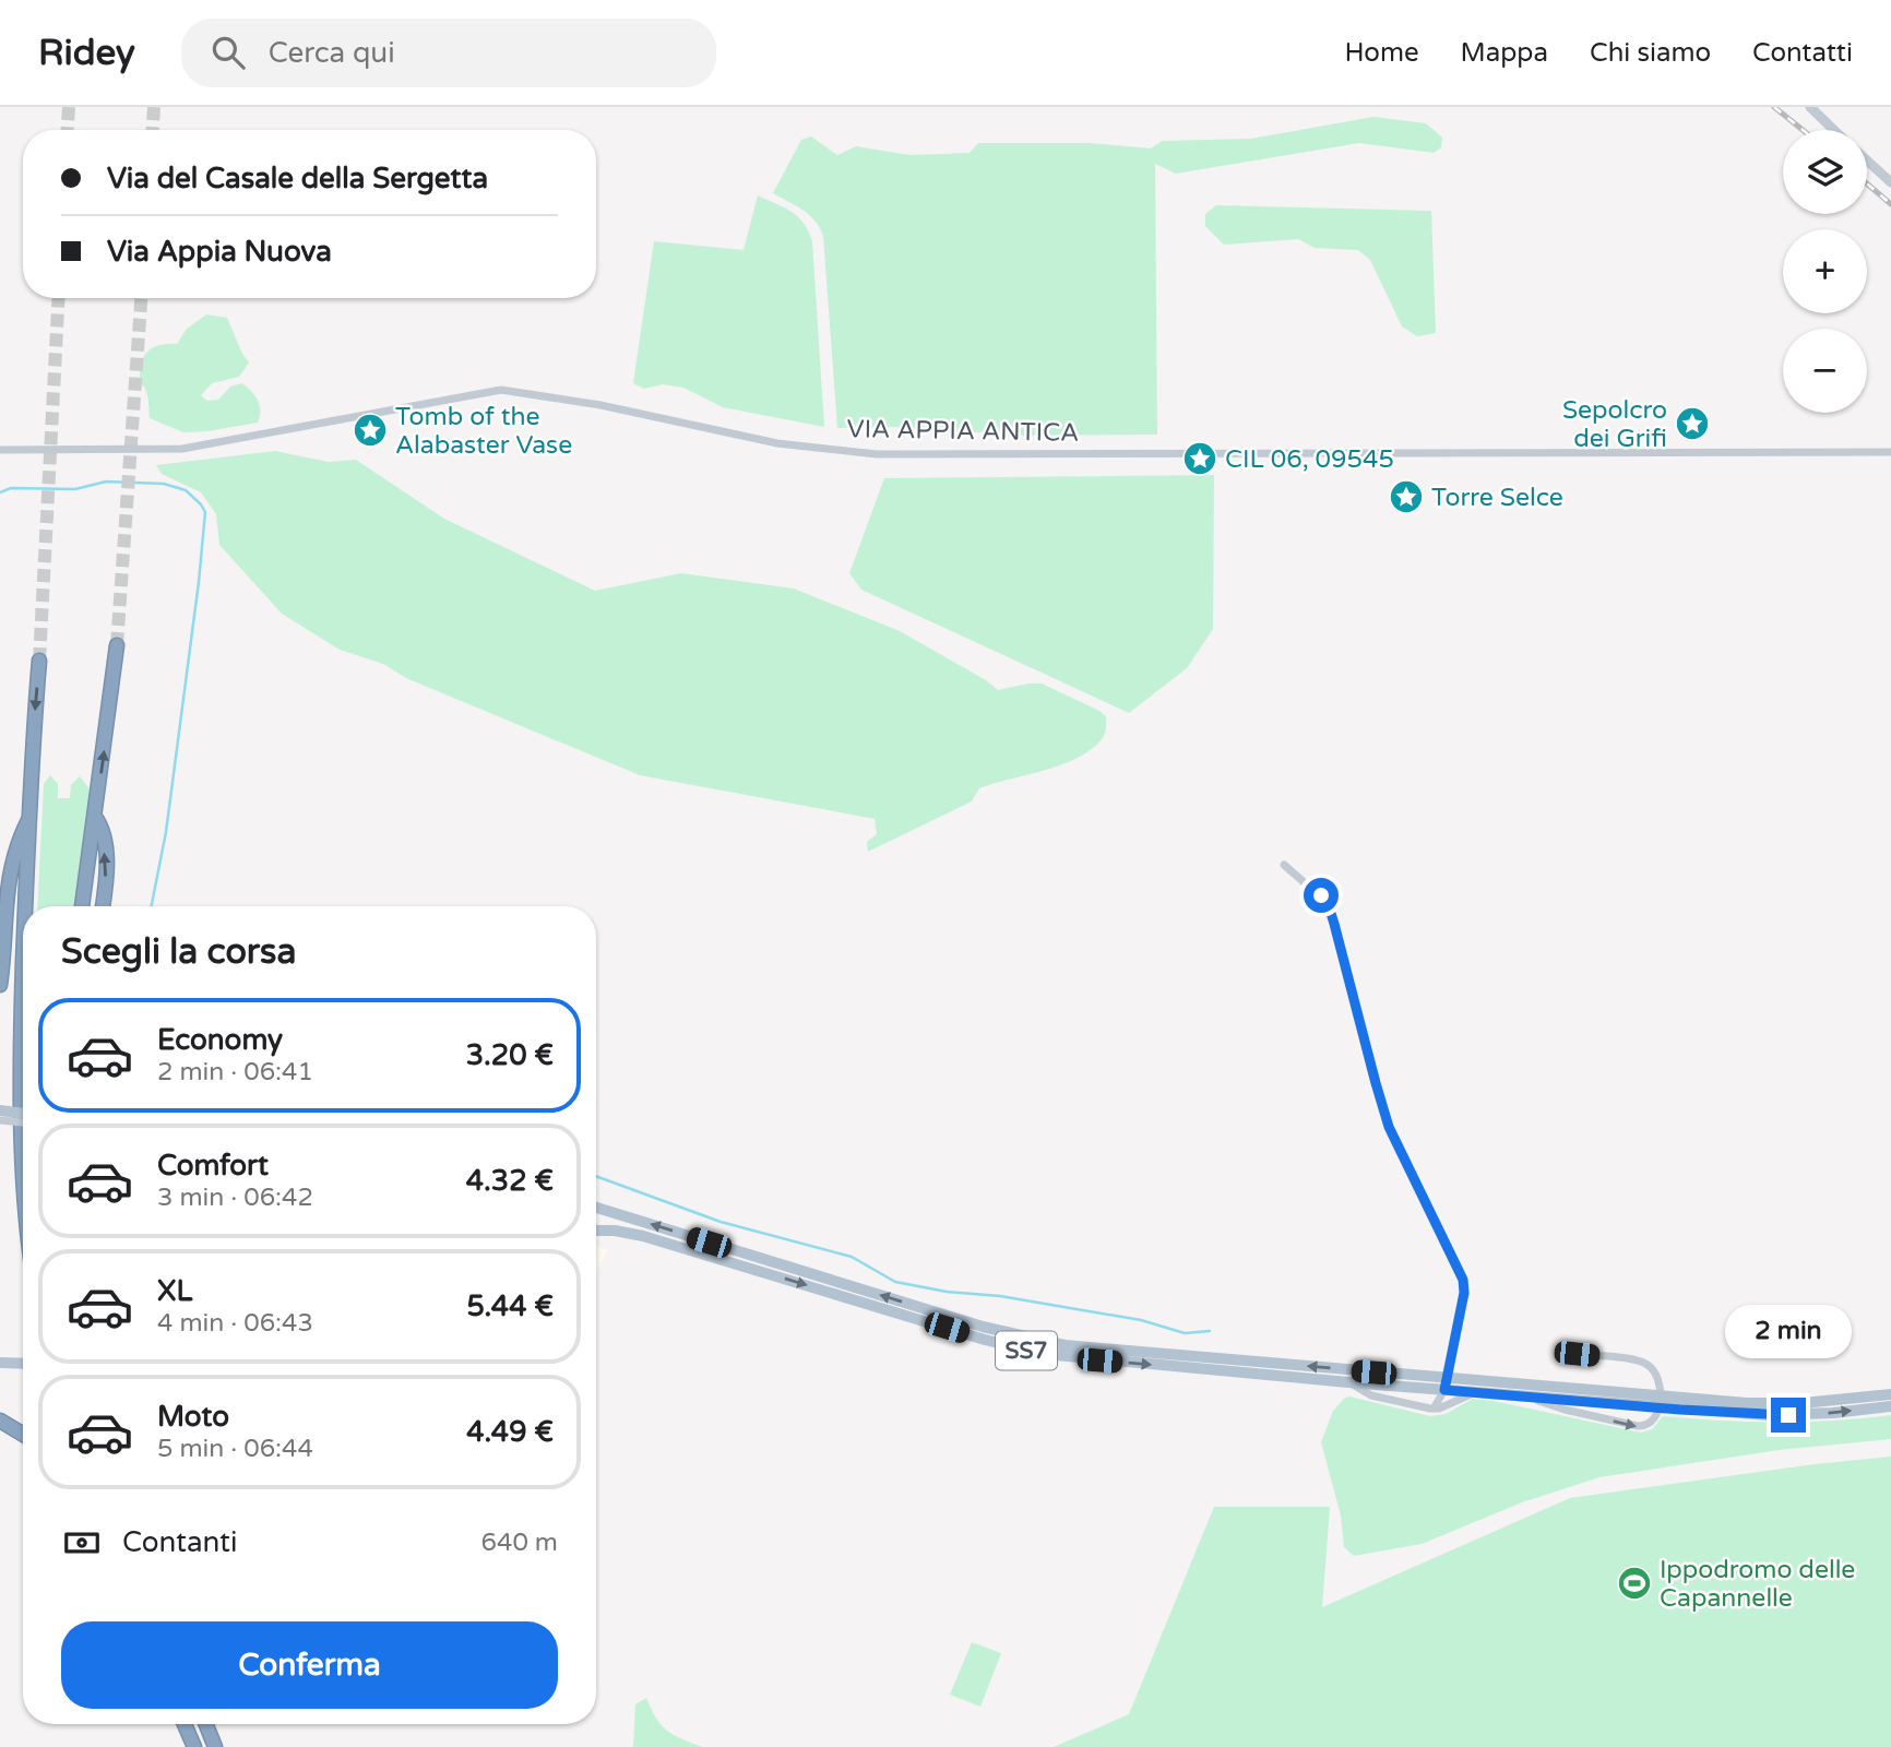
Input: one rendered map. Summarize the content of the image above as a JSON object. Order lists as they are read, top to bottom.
{
  "streets": {
    "main road": ["SS7"],
    "street": ["VIA APPIA ANTICA"]
  },
  "places": {
    "place": [
      "Sepolcro dei Grifi",
      "Tomb of the Alabaster Vase",
      "CIL 06, 09545",
      "Torre Selce"
    ],
    "sports": ["Ippodromo delle Capannelle"]
  },
  "page": {
    "header": "Ridey",
    "search": "Cerca qui",
    "nav": [
      "Home",
      "Mappa",
      "Chi siamo",
      "Contatti"
    ],
    "map_buttons": ["+", "−"],
    "banner": ["Via del Casale della Sergetta", "Via Appia Nuova"],
    "heading": "Scegli la corsa",
    "list": [
      {
        "name": "Economy",
        "note": "2 min · 06:41",
        "value": "3.20 €"
      },
      {
        "name": "Comfort",
        "note": "3 min · 06:42",
        "value": "4.32 €"
      },
      {
        "name": "XL",
        "note": "4 min · 06:43",
        "value": "5.44 €"
      },
      {
        "name": "Moto",
        "note": "5 min · 06:44",
        "value": "4.49 €"
      }
    ],
    "bubble": "2 min",
    "pay": ["Contanti", "640 m"],
    "buttons": "Conferma"
  }
}
